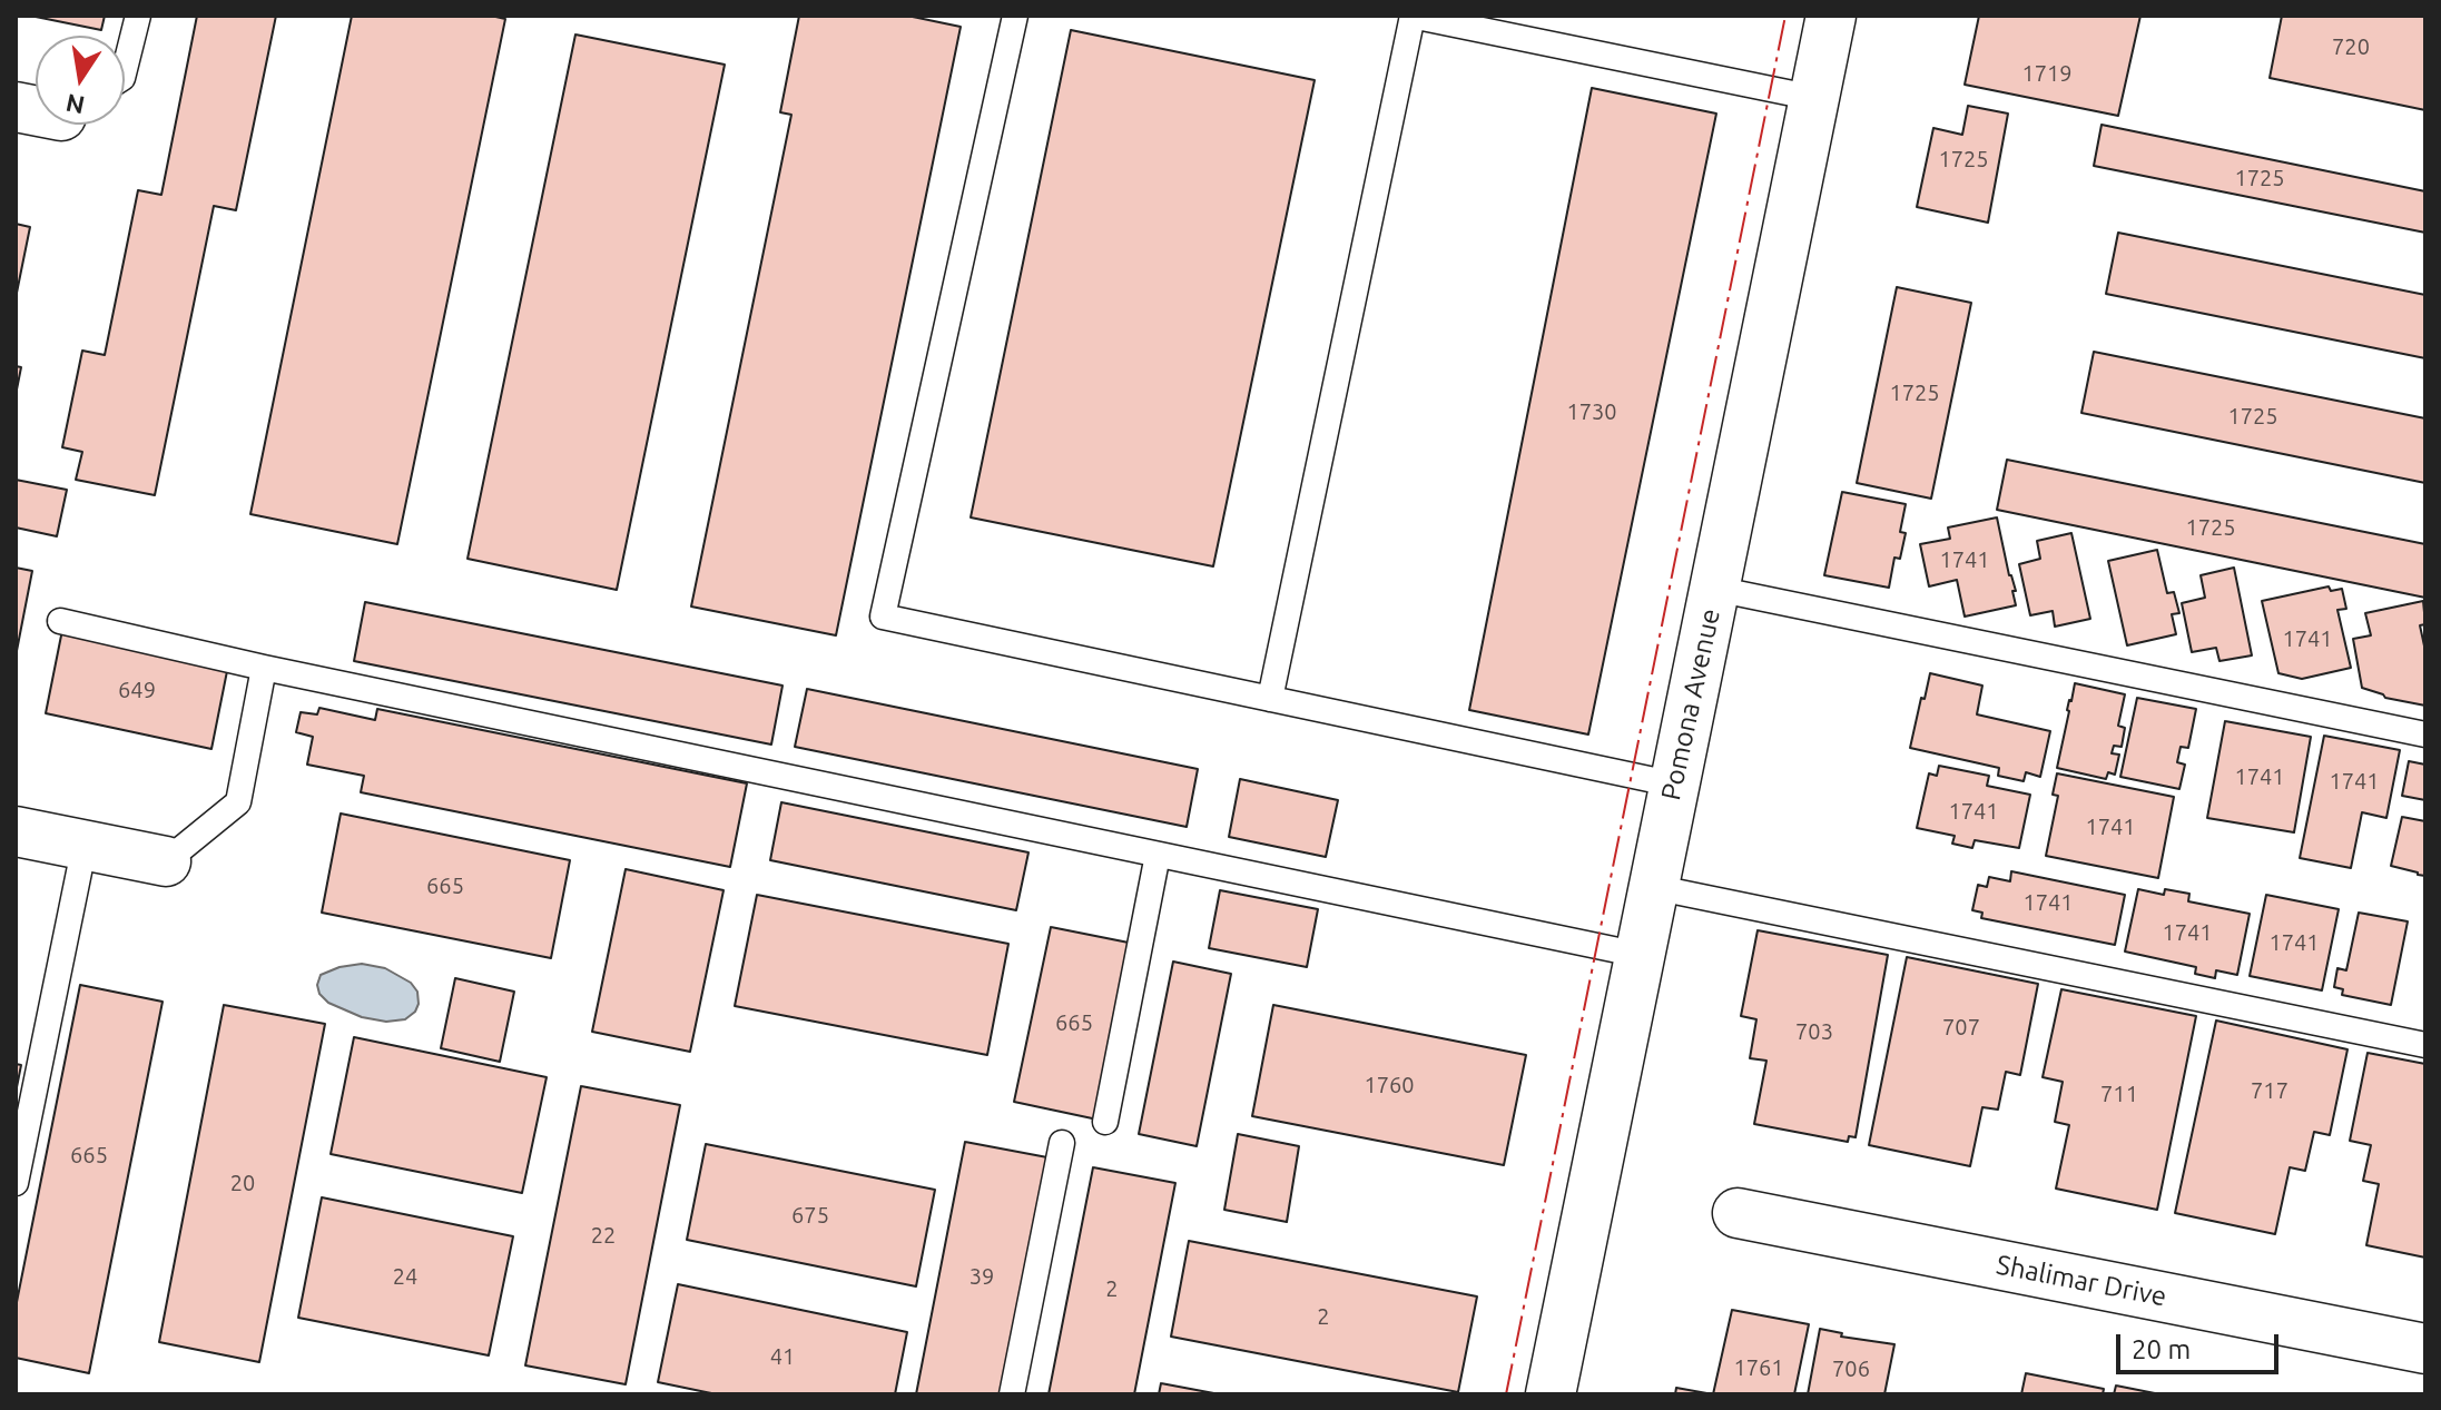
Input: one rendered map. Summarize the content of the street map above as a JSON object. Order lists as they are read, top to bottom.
{
  "streets": {
    "street": ["Pomona Avenue", "Shalimar Drive"]
  },
  "house_numbers": [
    "720",
    "1719",
    "1725",
    "1725",
    "1725",
    "1730",
    "1725",
    "1725",
    "1741",
    "1741",
    "649",
    "1741",
    "1741",
    "1741",
    "1741",
    "665",
    "1741",
    "1741",
    "1741",
    "665",
    "707",
    "703",
    "1760",
    "717",
    "711",
    "665",
    "20",
    "675",
    "22",
    "24",
    "39",
    "2",
    "2",
    "41",
    "1761",
    "706"
  ],
  "scale_bar": "20 m",
  "north": "bottom"
}
